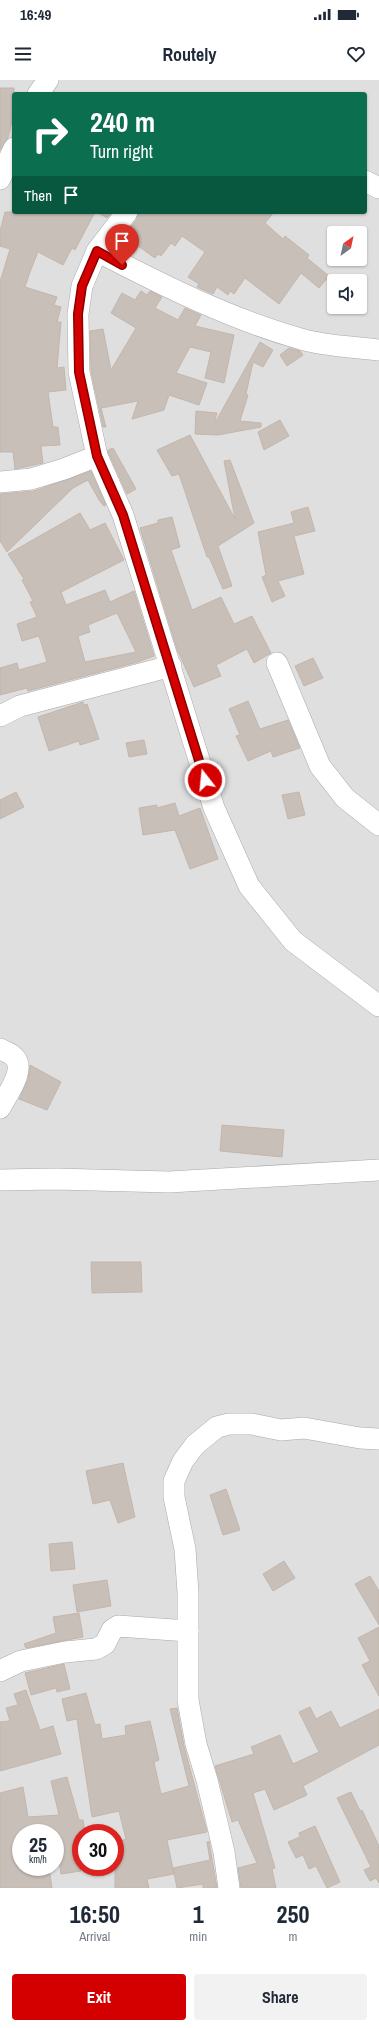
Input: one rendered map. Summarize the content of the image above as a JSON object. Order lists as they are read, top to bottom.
{
  "north": "top right",
  "page": {
    "status": "16:49",
    "header": "Routely",
    "turn": ["240 m", "Turn right"],
    "then": "Then",
    "speed": "25 km/h",
    "limit": "30",
    "eta": [
      "16:50",
      "Arrival",
      "1",
      "min",
      "250",
      "m"
    ],
    "buttons": ["Exit", "Share"]
  }
}
